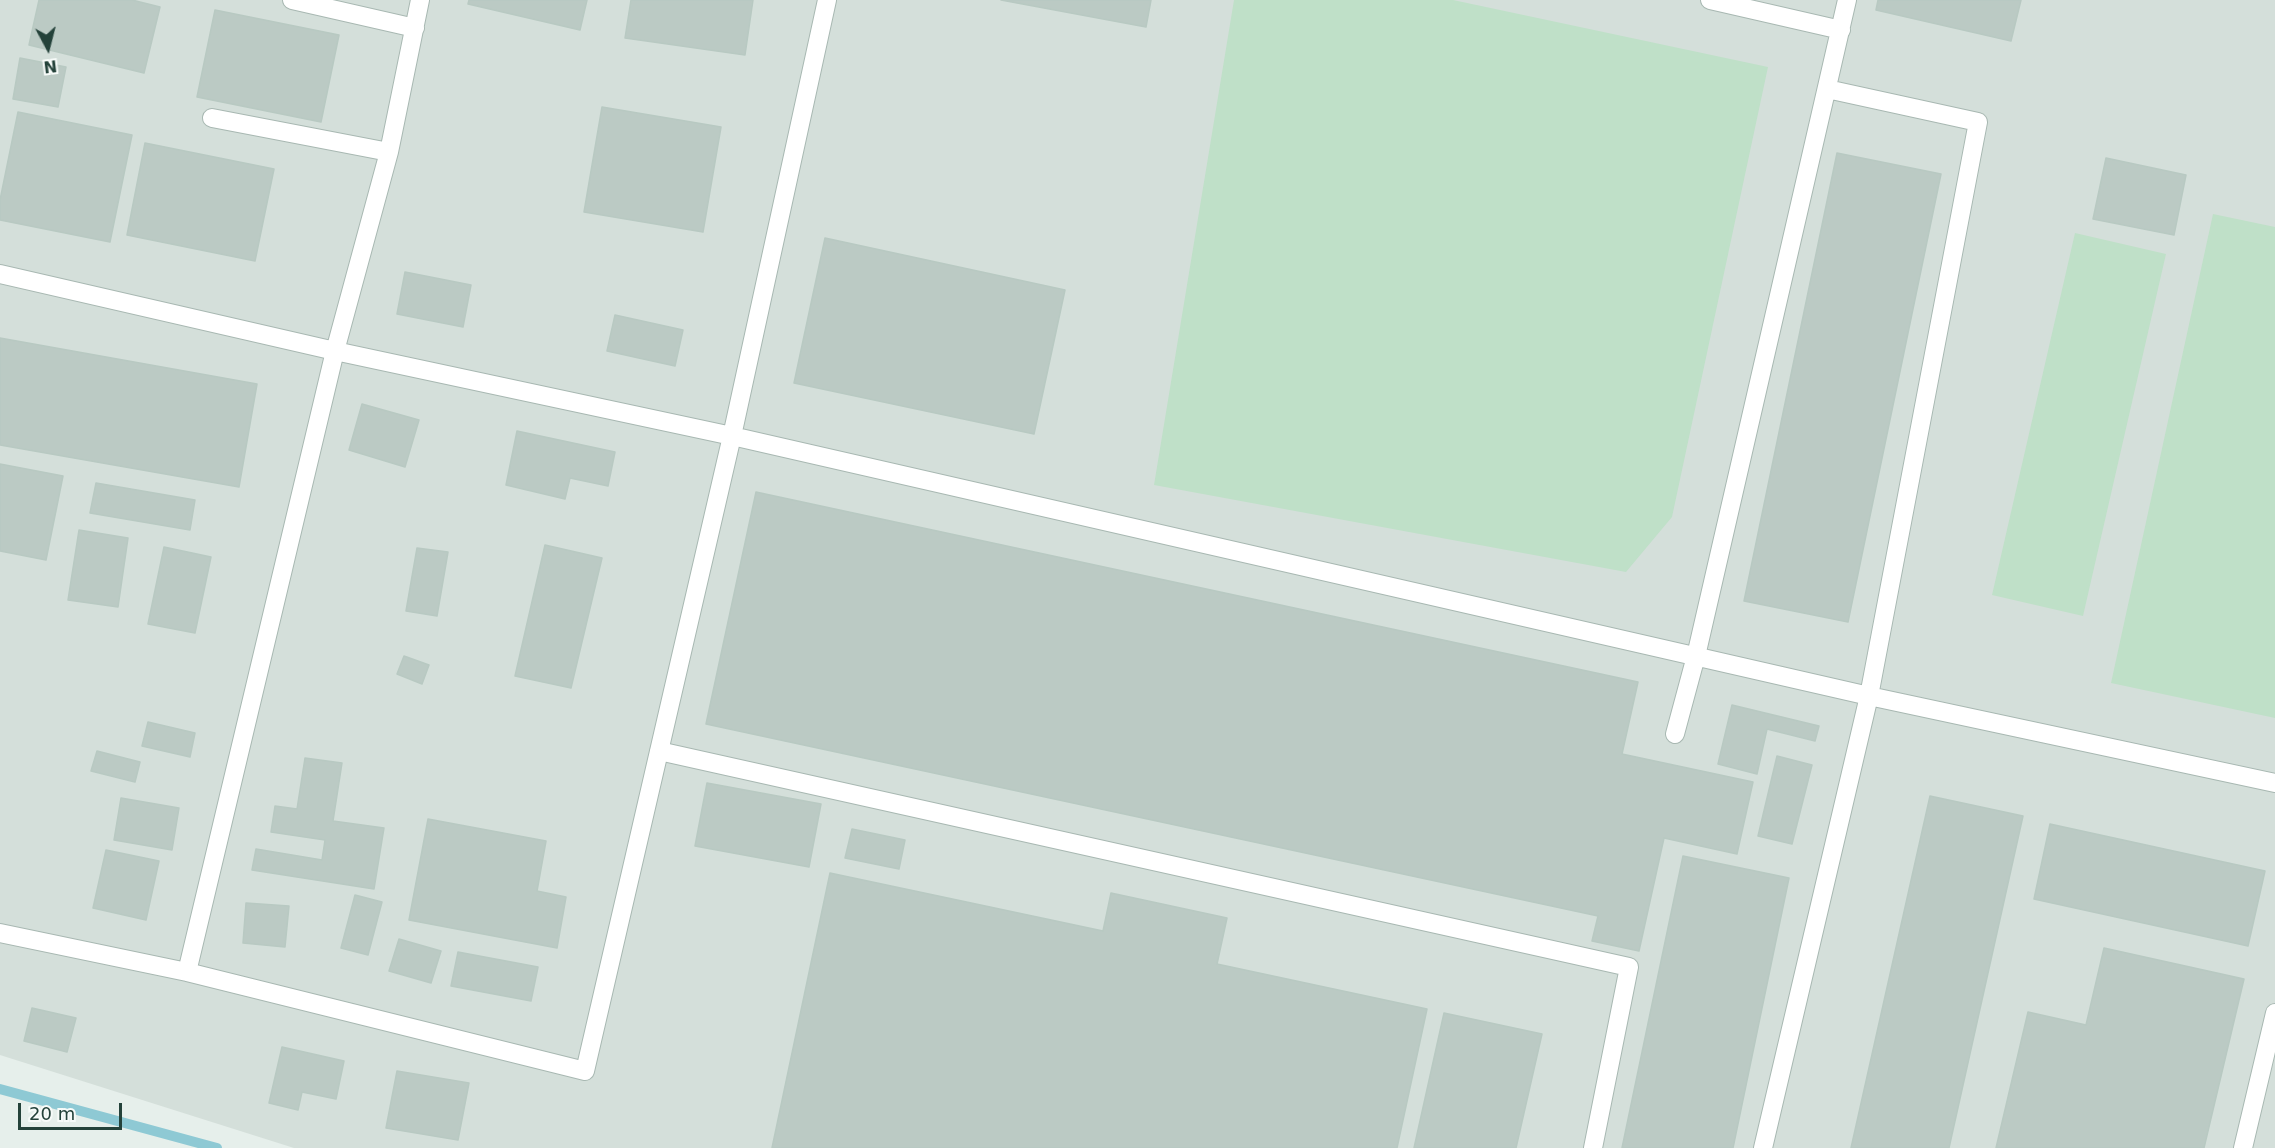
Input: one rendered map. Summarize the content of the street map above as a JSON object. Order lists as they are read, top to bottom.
{
  "scale_bar": "20 m",
  "north": "bottom"
}
